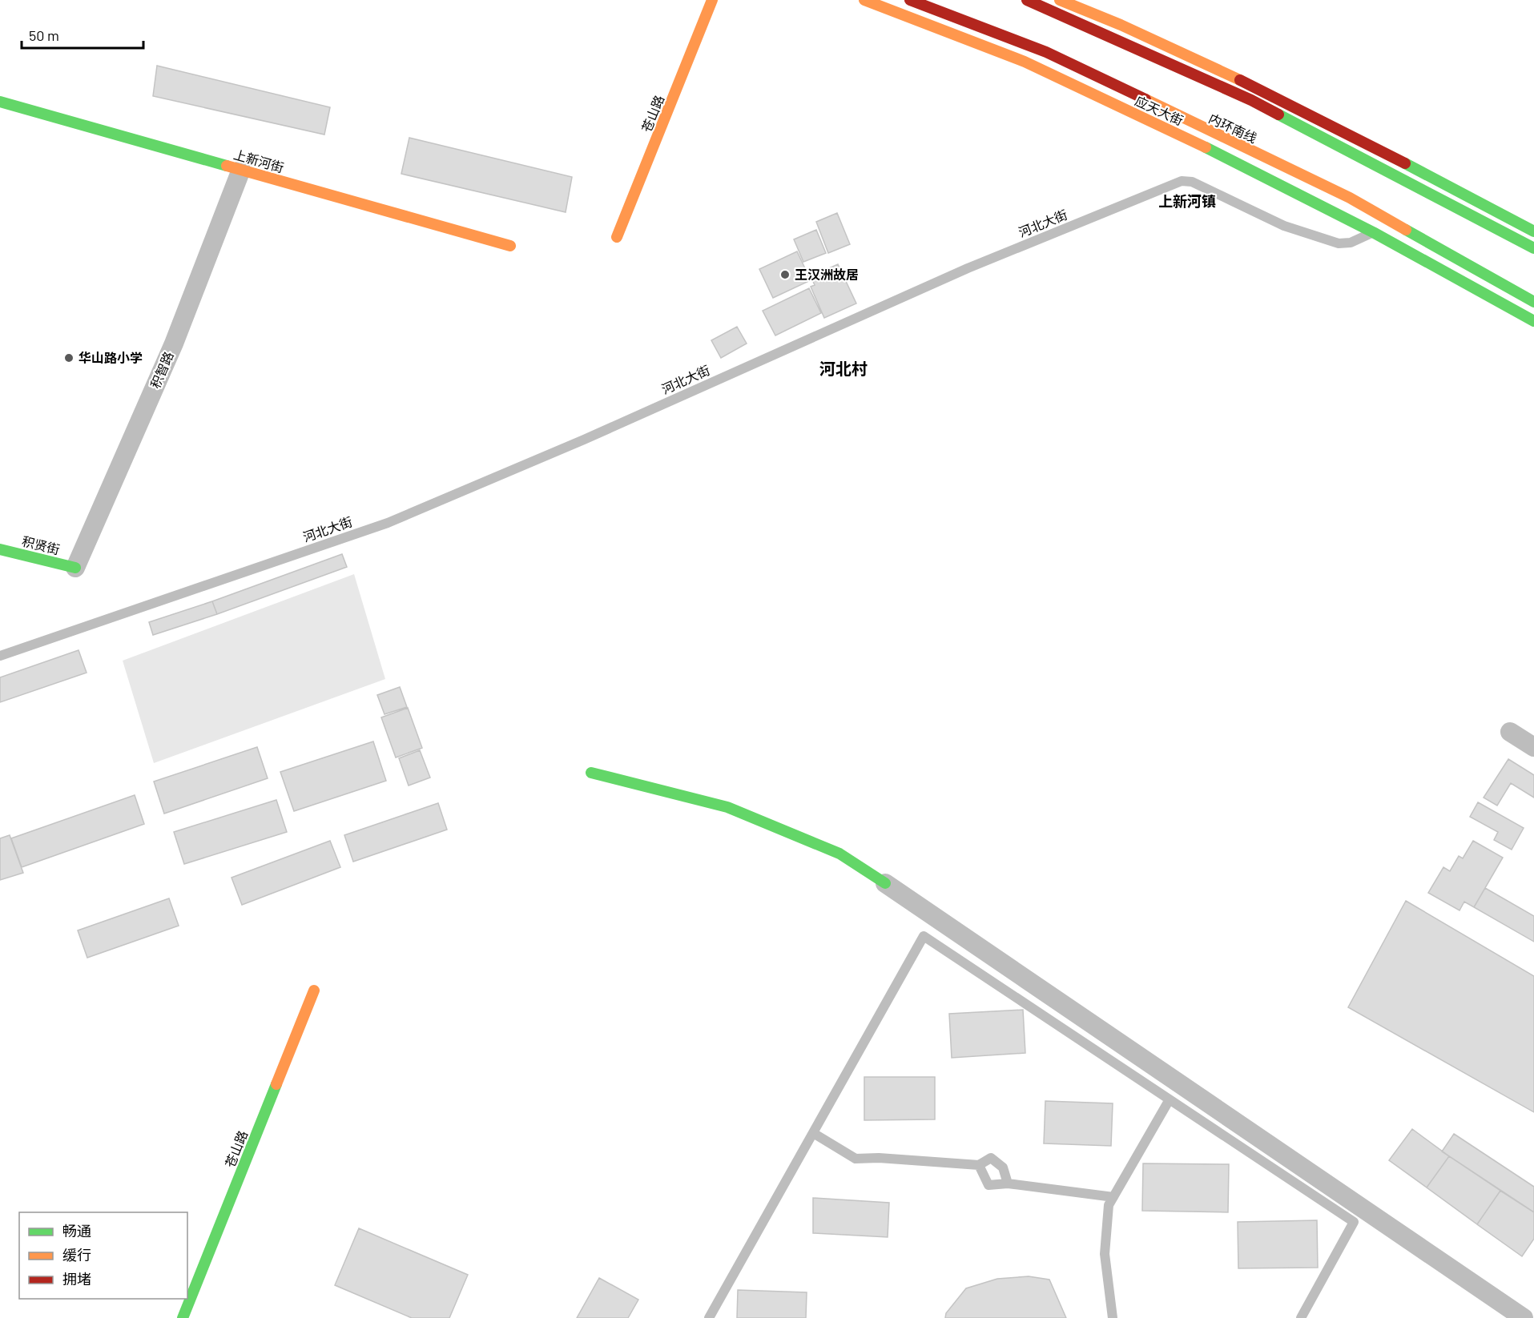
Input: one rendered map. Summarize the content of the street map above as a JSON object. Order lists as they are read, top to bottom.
{
  "streets": {
    "main road": [
      "应天大街",
      "苍山路",
      "内环南线",
      "上新河街",
      "积贤街"
    ],
    "street": ["积智路"],
    "lane": ["河北大街"]
  },
  "crossings": [
    ["应天大街", "河北大街"],
    ["上新河街", "积智路"],
    ["积智路", "积贤街"]
  ],
  "districts": ["上新河镇", "河北村"],
  "places": ["王汉洲故居", "华山路小学"],
  "legend": ["畅通", "缓行", "拥堵"],
  "scale_bar": "50 m"
}
